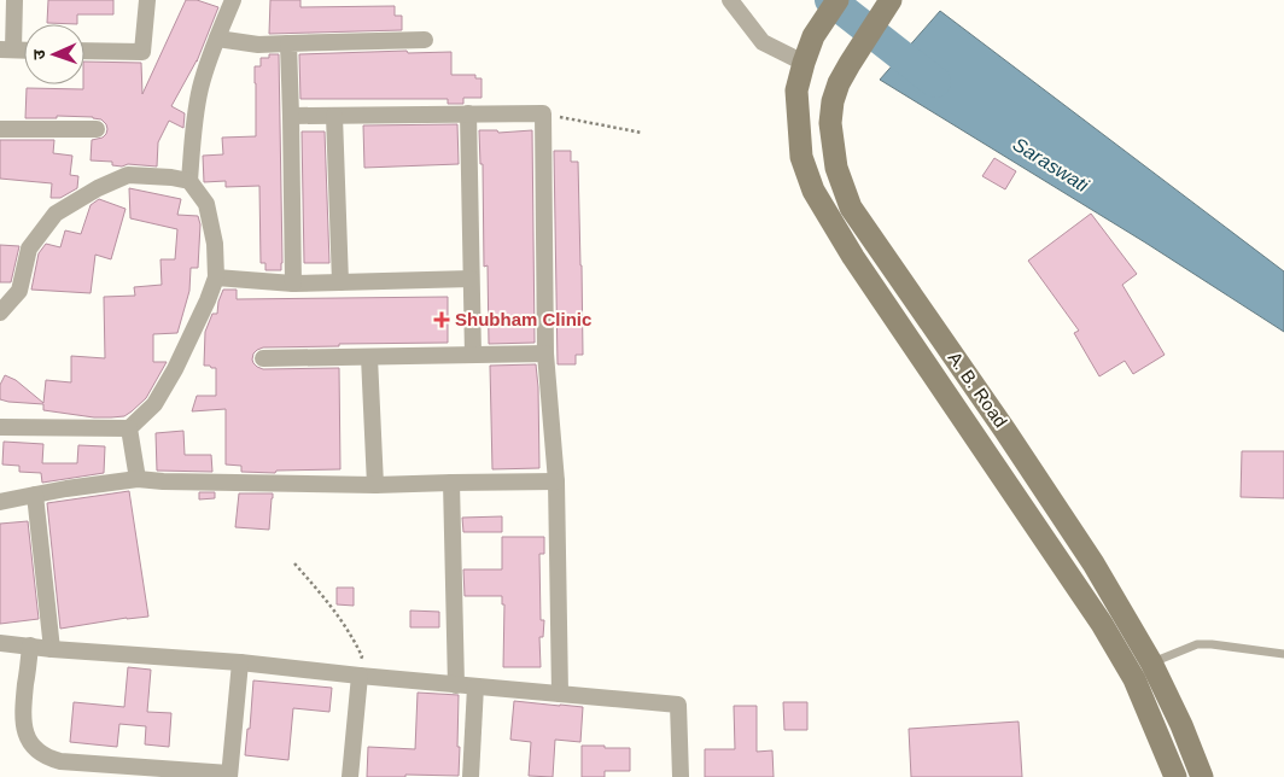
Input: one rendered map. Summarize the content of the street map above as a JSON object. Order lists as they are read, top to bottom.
{
  "streets": {
    "main road": ["A. B. Road"]
  },
  "water": ["Saraswati"],
  "places": {
    "health": ["Shubham Clinic"]
  },
  "north": "left"
}
